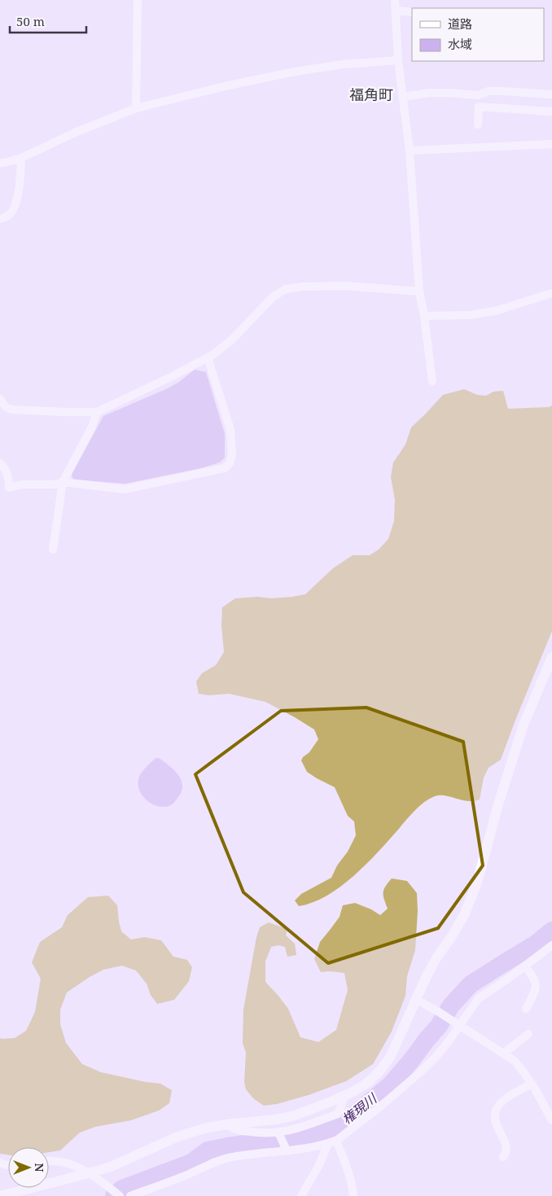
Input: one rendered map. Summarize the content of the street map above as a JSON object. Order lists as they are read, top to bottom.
{
  "districts": ["福角町"],
  "water": ["権現川"],
  "legend": ["道路", "水域"],
  "scale_bar": "50 m",
  "north": "right"
}
